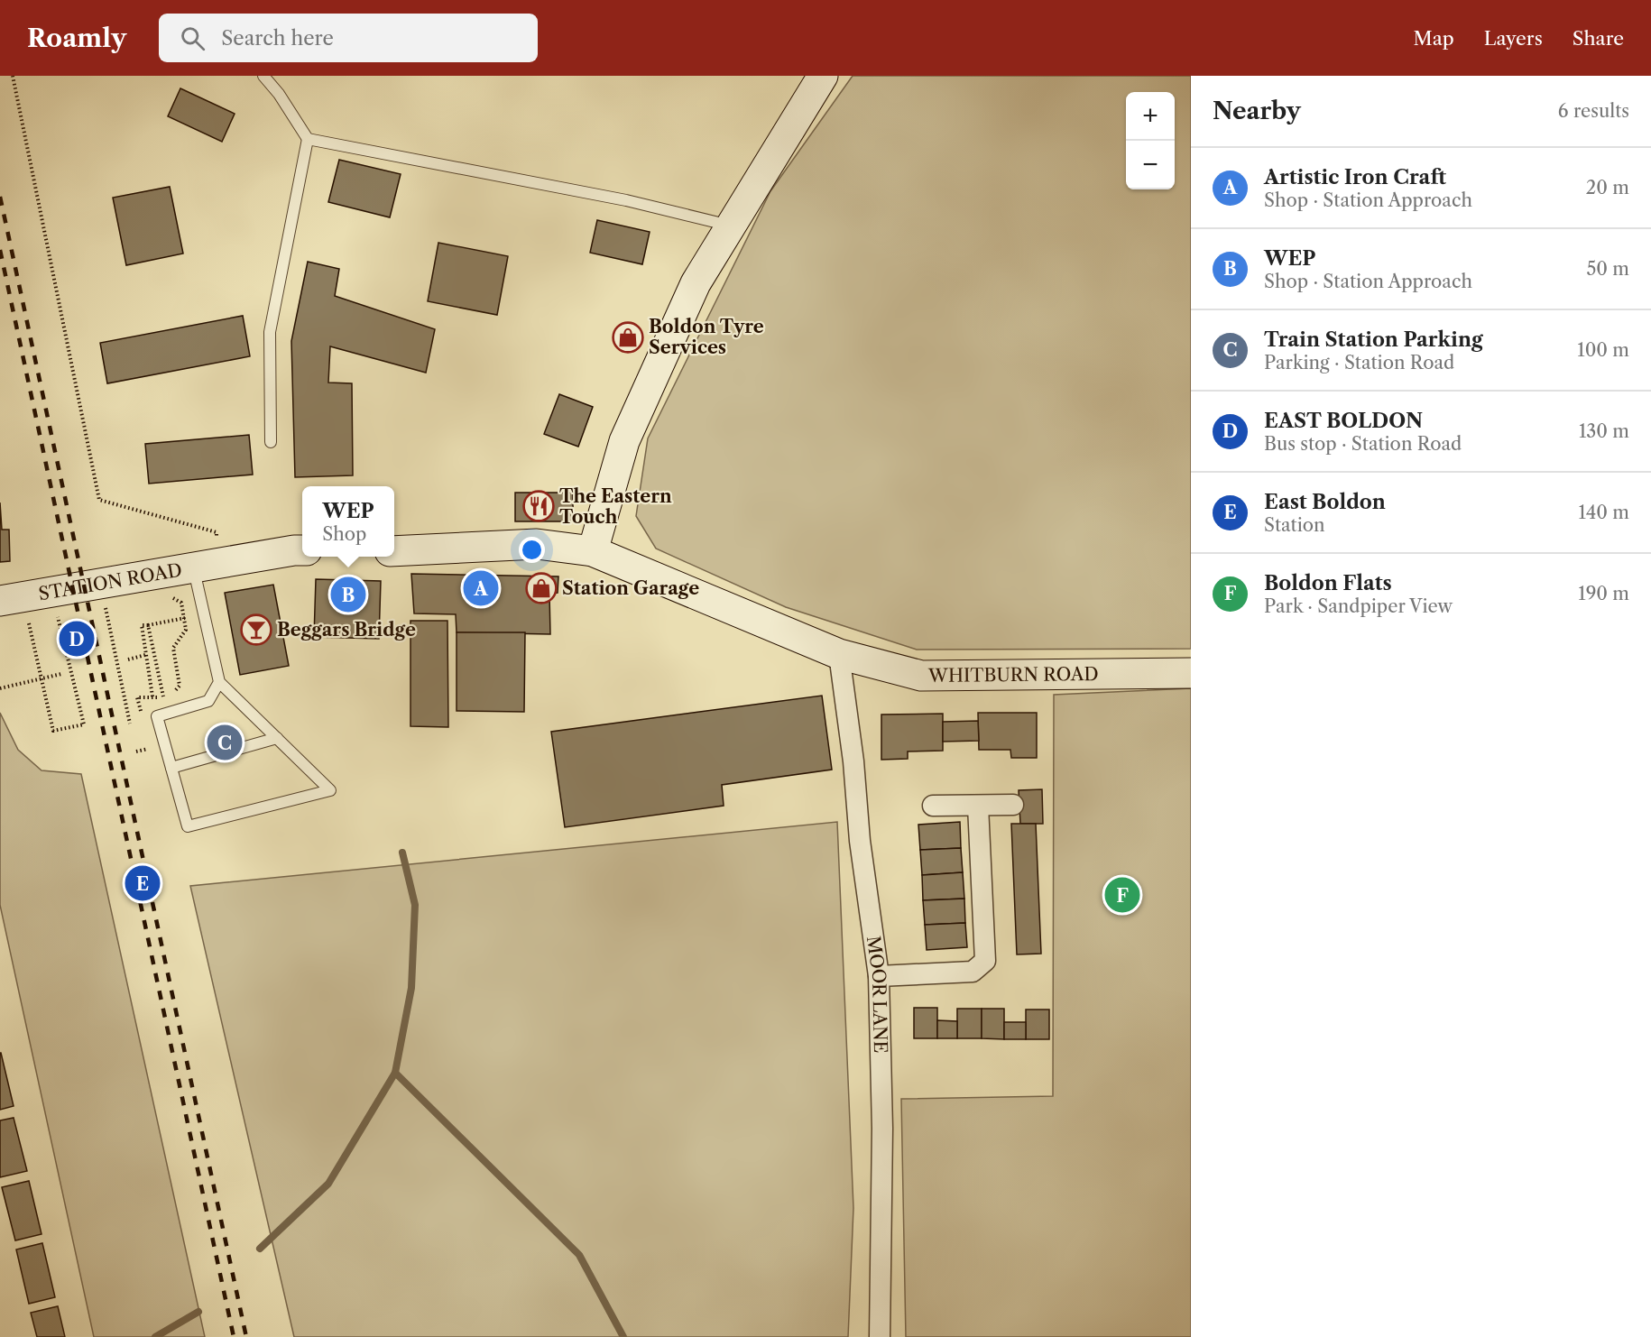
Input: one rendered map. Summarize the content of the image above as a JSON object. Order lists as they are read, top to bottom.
{
  "streets": {
    "main road": ["STATION ROAD", "WHITBURN ROAD"],
    "street": ["MOOR LANE"]
  },
  "crossings": [
    ["WHITBURN ROAD", "MOOR LANE"]
  ],
  "places": {
    "shop": ["Boldon Tyre Services", "Station Garage"],
    "restaurant": ["The Eastern Touch"],
    "bar": ["Beggars Bridge"]
  },
  "page": {
    "header": "Roamly",
    "search": "Search here",
    "nav": ["Map", "Layers", "Share"],
    "heading": ["Nearby", "6 results"],
    "map_buttons": ["+", "−"],
    "list": [
      {
        "mark": "A",
        "name": "Artistic Iron Craft",
        "note": "Shop · Station Approach",
        "value": "20 m"
      },
      {
        "mark": "B",
        "name": "WEP",
        "note": "Shop · Station Approach",
        "value": "50 m"
      },
      {
        "mark": "C",
        "name": "Train Station Parking",
        "note": "Parking · Station Road",
        "value": "100 m"
      },
      {
        "mark": "D",
        "name": "EAST BOLDON",
        "note": "Bus stop · Station Road",
        "value": "130 m"
      },
      {
        "mark": "E",
        "name": "East Boldon",
        "note": "Station",
        "value": "140 m"
      },
      {
        "mark": "F",
        "name": "Boldon Flats",
        "note": "Park · Sandpiper View",
        "value": "190 m"
      }
    ],
    "popup": ["WEP", "Shop"],
    "pins": [
      "A",
      "B",
      "D",
      "C",
      "E",
      "F"
    ]
  }
}
